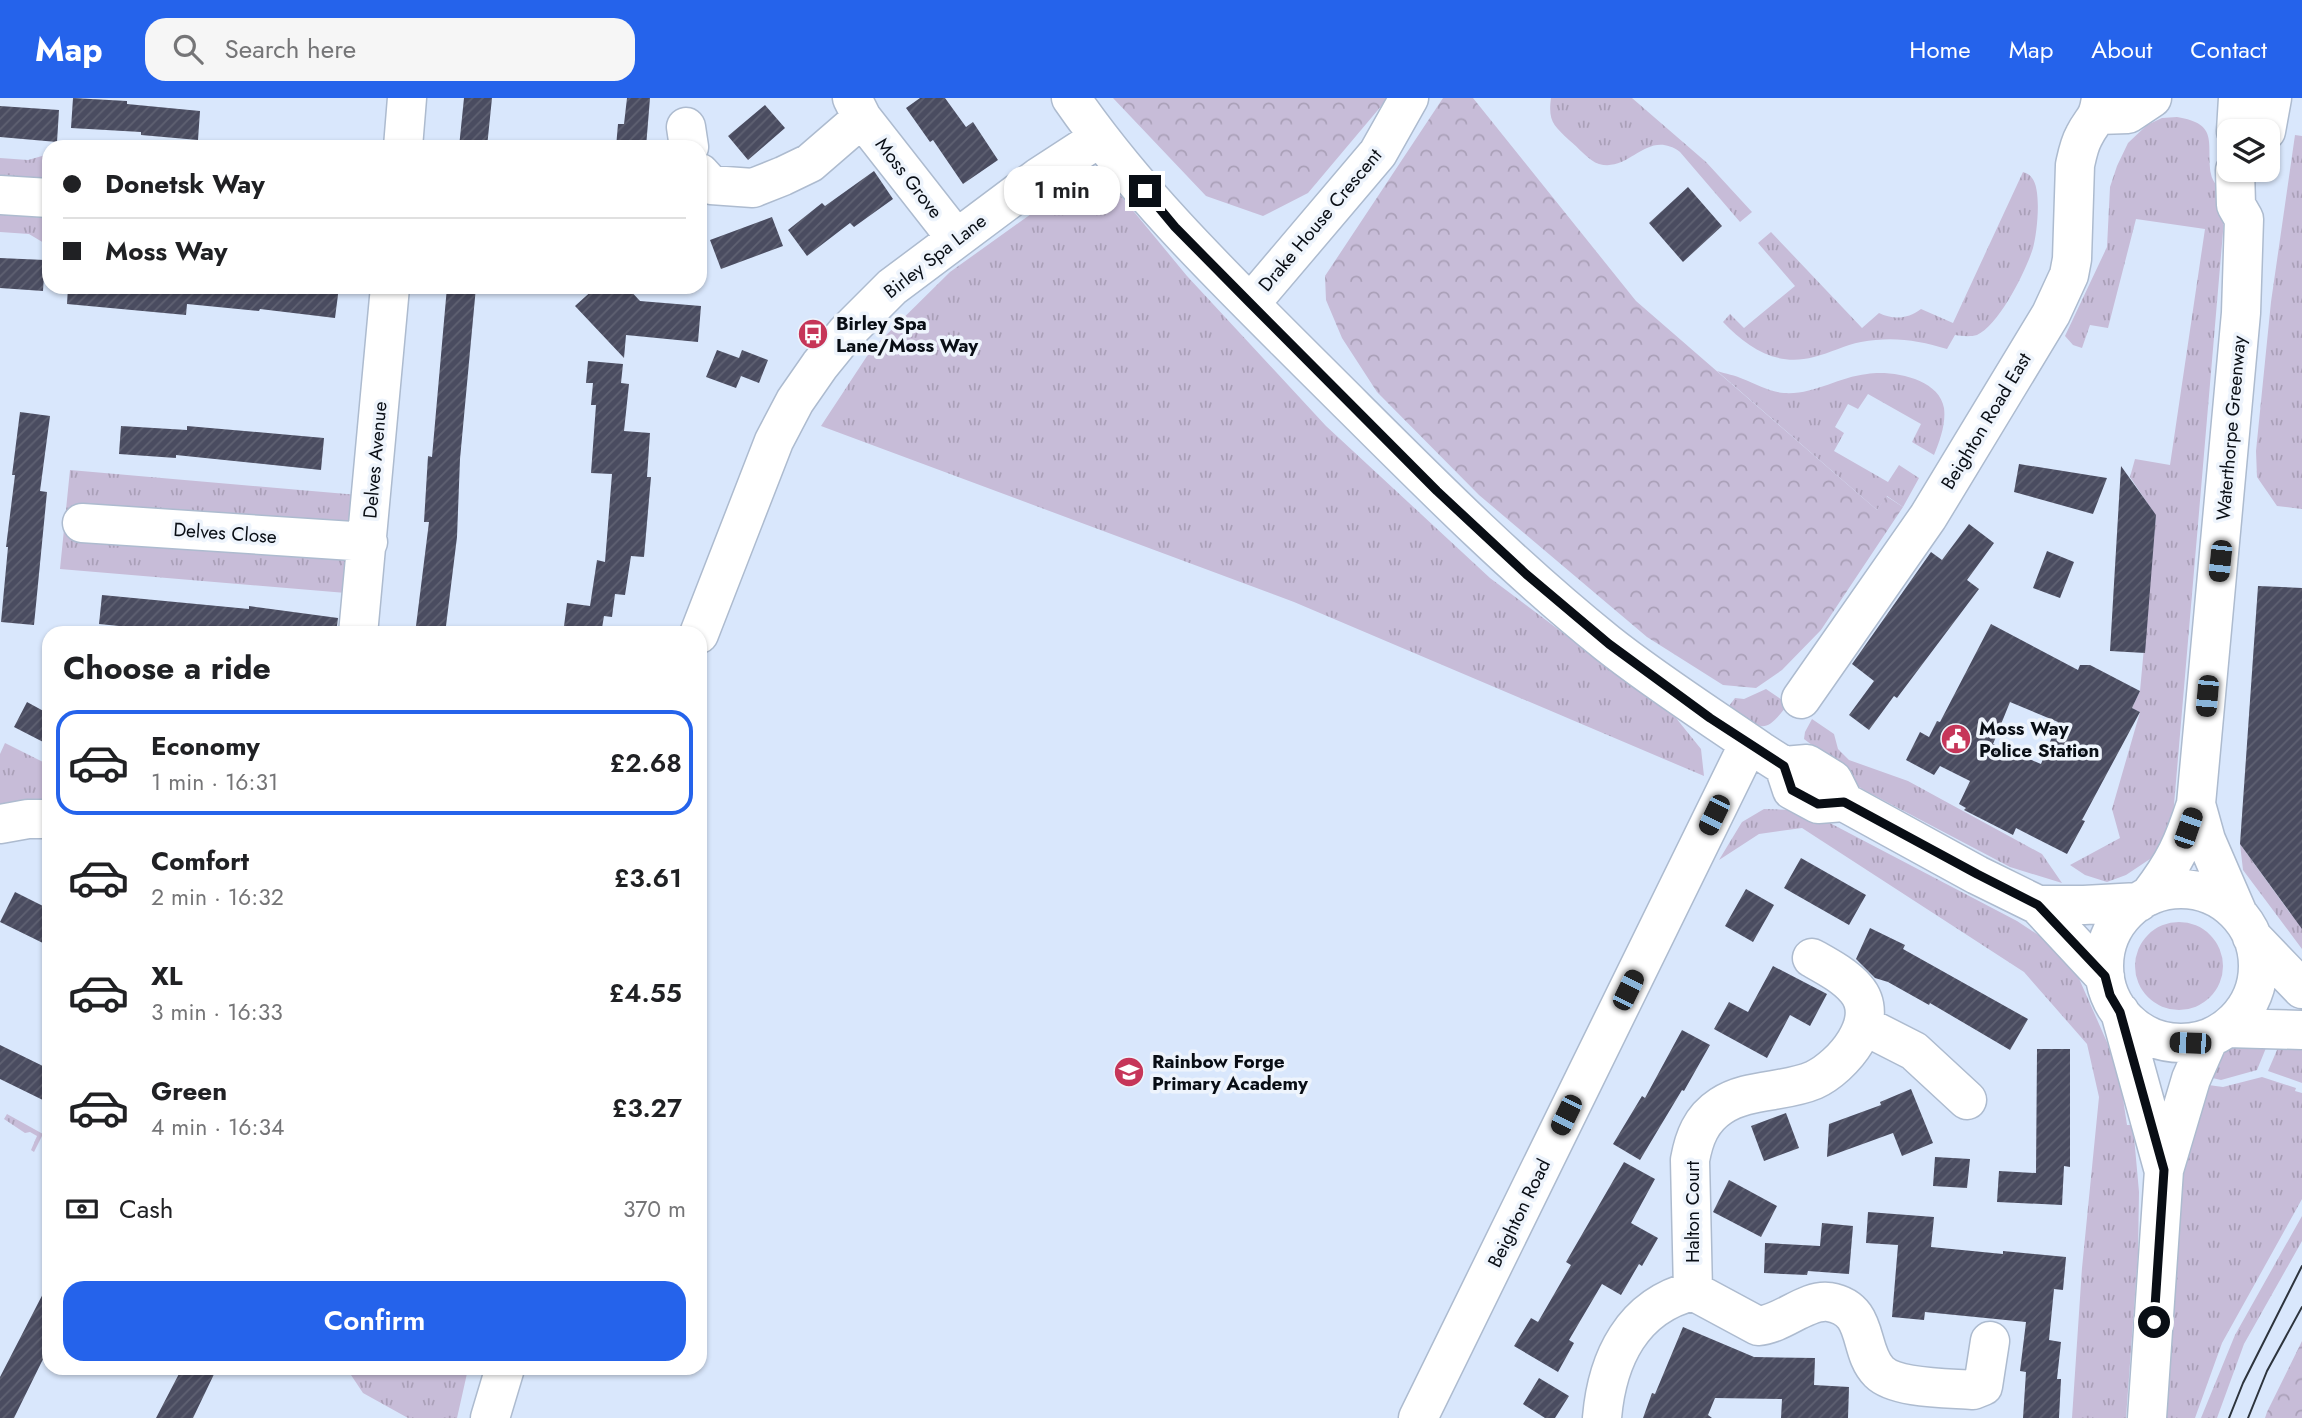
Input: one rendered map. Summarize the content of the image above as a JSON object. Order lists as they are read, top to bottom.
{
  "streets": {
    "street": [
      "Moss Grove",
      "Drake House Crescent",
      "Birley Spa Lane",
      "Beighton Road East",
      "Waterthorpe Greenway",
      "Delves Avenue",
      "Delves Close",
      "Halton Court",
      "Beighton Road"
    ]
  },
  "crossings": [
    ["Moss Grove", "Birley Spa Lane"],
    ["Delves Avenue", "Delves Close"]
  ],
  "places": {
    "bus stop": ["Birley Spa Lane/Moss Way"],
    "public building": ["Moss Way Police Station"],
    "school or university": ["Rainbow Forge Primary Academy"]
  },
  "page": {
    "header": "Map",
    "search": "Search here",
    "nav": [
      "Home",
      "Map",
      "About",
      "Contact"
    ],
    "banner": ["Donetsk Way", "Moss Way"],
    "bubble": "1 min",
    "heading": "Choose a ride",
    "list": [
      {
        "name": "Economy",
        "note": "1 min · 16:31",
        "value": "£2.68"
      },
      {
        "name": "Comfort",
        "note": "2 min · 16:32",
        "value": "£3.61"
      },
      {
        "name": "XL",
        "note": "3 min · 16:33",
        "value": "£4.55"
      },
      {
        "name": "Green",
        "note": "4 min · 16:34",
        "value": "£3.27"
      }
    ],
    "pay": ["Cash", "370 m"],
    "buttons": "Confirm"
  }
}
